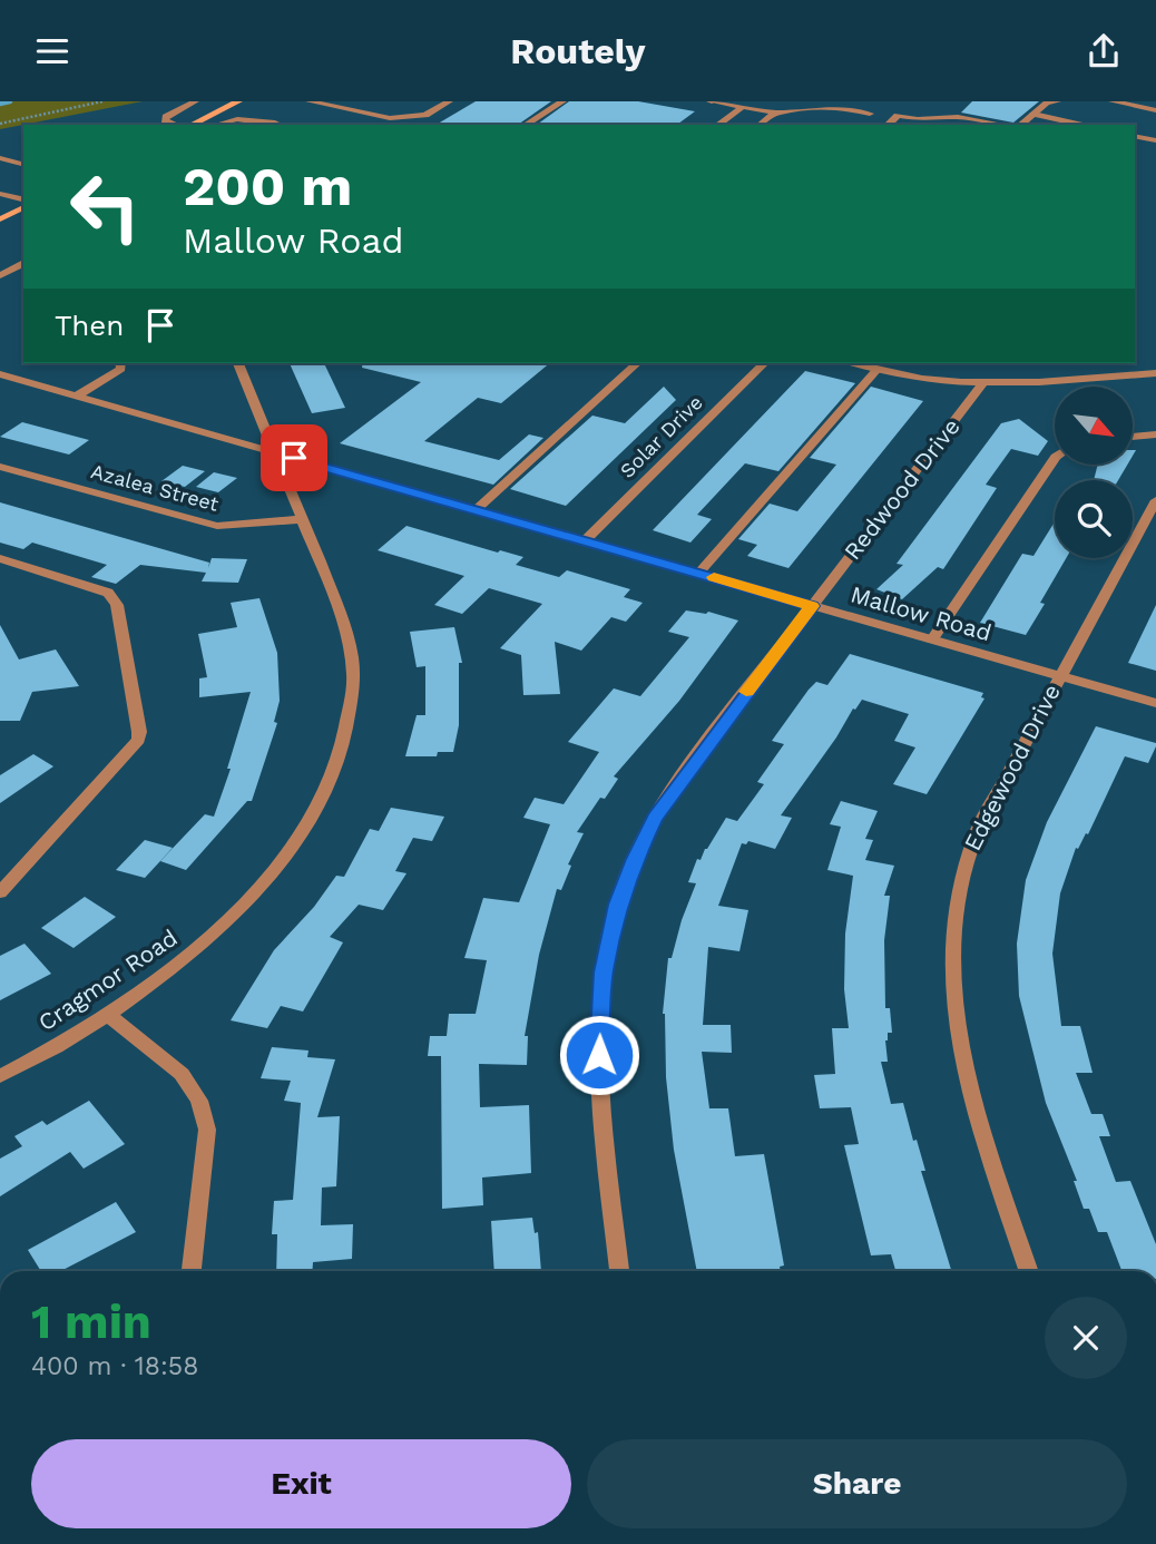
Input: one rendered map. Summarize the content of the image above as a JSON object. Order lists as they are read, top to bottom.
{
  "streets": {
    "street": [
      "Solar Drive",
      "Azalea Street",
      "Redwood Drive",
      "Mallow Road",
      "Edgewood Drive",
      "Cragmor Road"
    ]
  },
  "crossings": [
    ["Solar Drive", "Mallow Road"],
    ["Azalea Street", "Cragmor Road"],
    ["Redwood Drive", "Mallow Road"],
    ["Mallow Road", "Edgewood Drive"],
    ["Mallow Road", "Cragmor Road"]
  ],
  "north": "bottom right",
  "page": {
    "header": "Routely",
    "turn": ["200 m", "Mallow Road"],
    "then": "Then",
    "heading": ["1 min", "400 m · 18:58"],
    "buttons": ["Exit", "Share"]
  }
}
